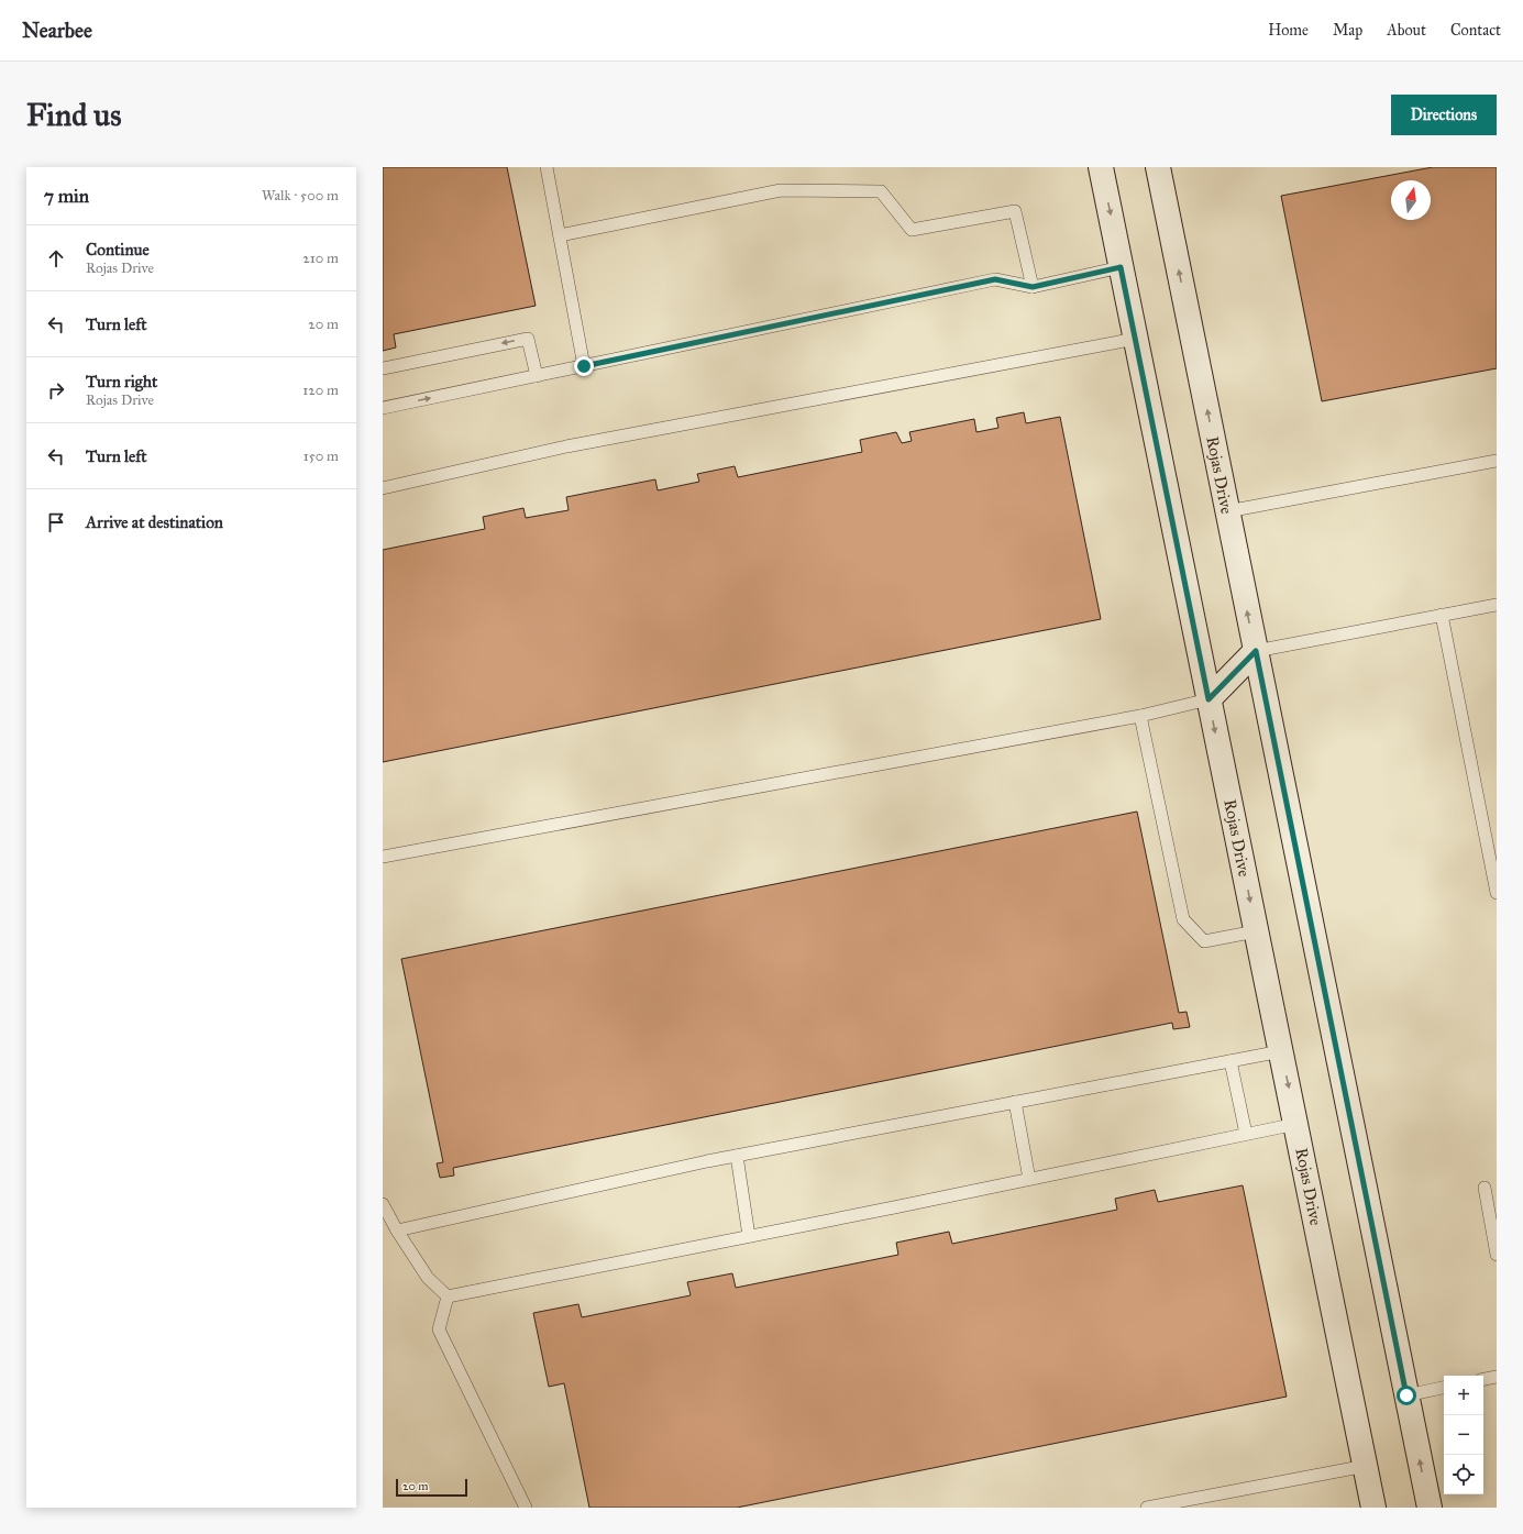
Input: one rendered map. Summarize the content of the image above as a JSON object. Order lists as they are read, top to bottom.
{
  "streets": {
    "main road": ["Rojas Drive"]
  },
  "scale_bar": "20 m",
  "north": "top",
  "page": {
    "header": "Nearbee",
    "nav": [
      "Home",
      "Map",
      "About",
      "Contact"
    ],
    "buttons": "Directions",
    "title": "Find us",
    "heading": ["7 min", "Walk · 500 m"],
    "list": [
      ["Continue", "Rojas Drive", "210 m"],
      ["Turn left", "20 m"],
      ["Turn right", "Rojas Drive", "120 m"],
      ["Turn left", "150 m"],
      "Arrive at destination"
    ],
    "map_buttons": ["+", "−"],
    "scale": "20 m"
  }
}
